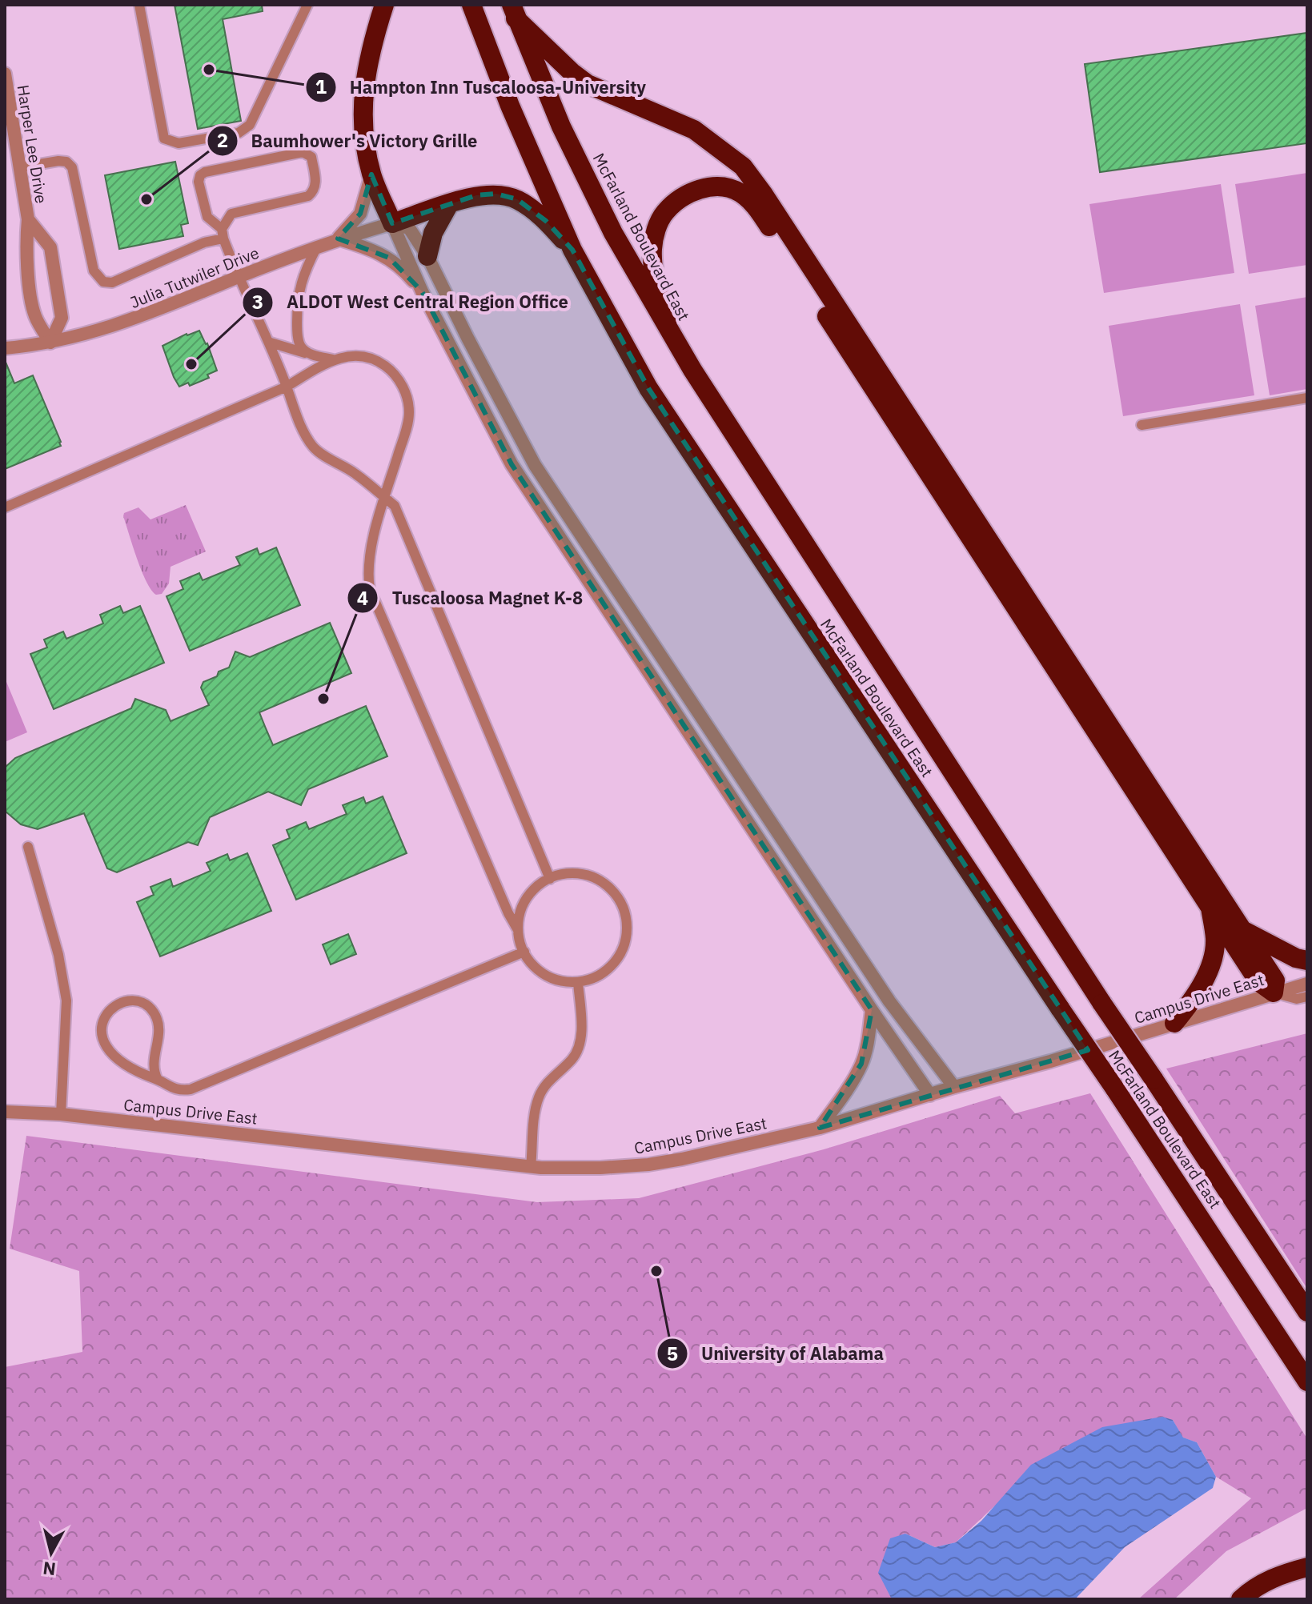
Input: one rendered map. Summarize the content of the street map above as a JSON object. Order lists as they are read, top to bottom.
{
  "streets": {
    "highway": ["McFarland Boulevard East"],
    "street": ["Harper Lee Drive", "Julia Tutwiler Drive", "Campus Drive East"]
  },
  "crossings": [
    ["Harper Lee Drive", "Julia Tutwiler Drive"]
  ],
  "places": [
    "Hampton Inn Tuscaloosa-University",
    "Baumhower's Victory Grille",
    "ALDOT West Central Region Office",
    "Tuscaloosa Magnet K-8",
    "University of Alabama"
  ],
  "north": "bottom"
}
